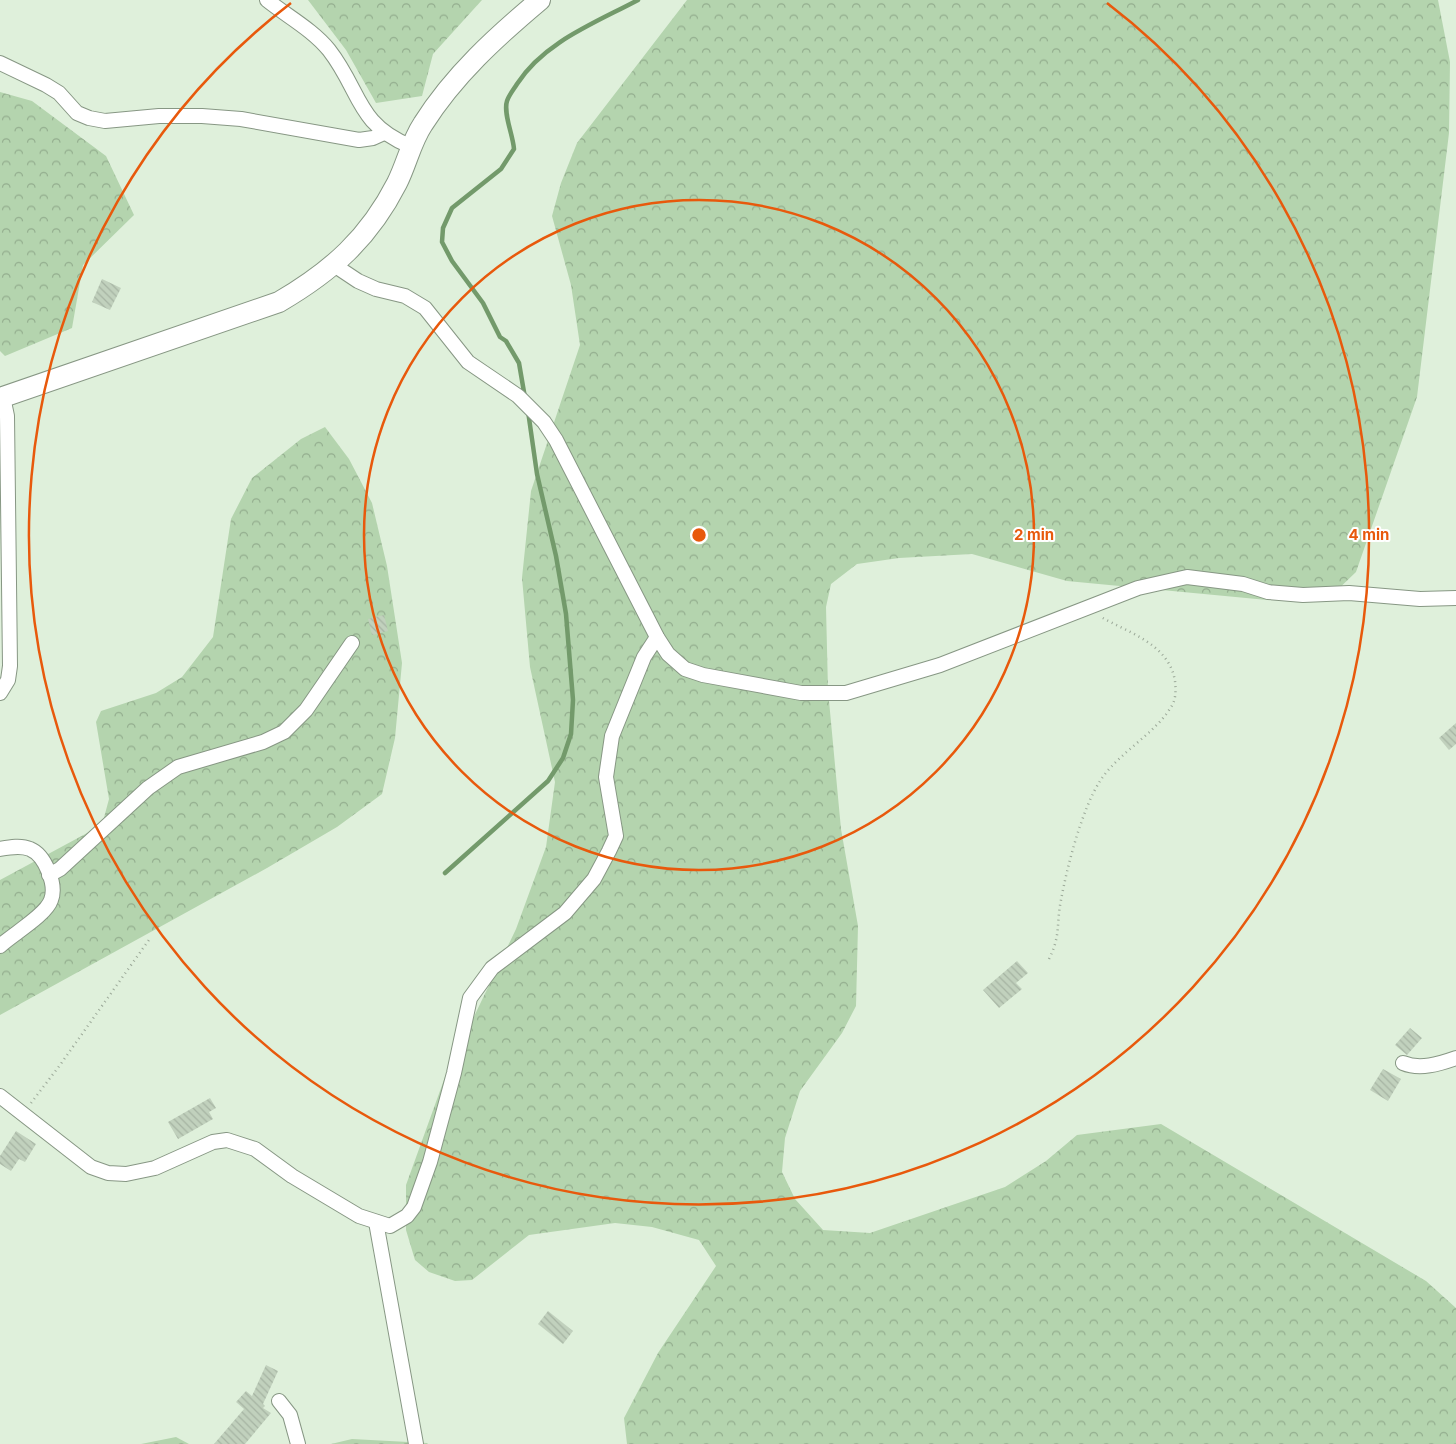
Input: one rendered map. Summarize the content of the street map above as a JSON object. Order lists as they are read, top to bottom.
{
  "rings": ["2 min", "4 min"]
}
